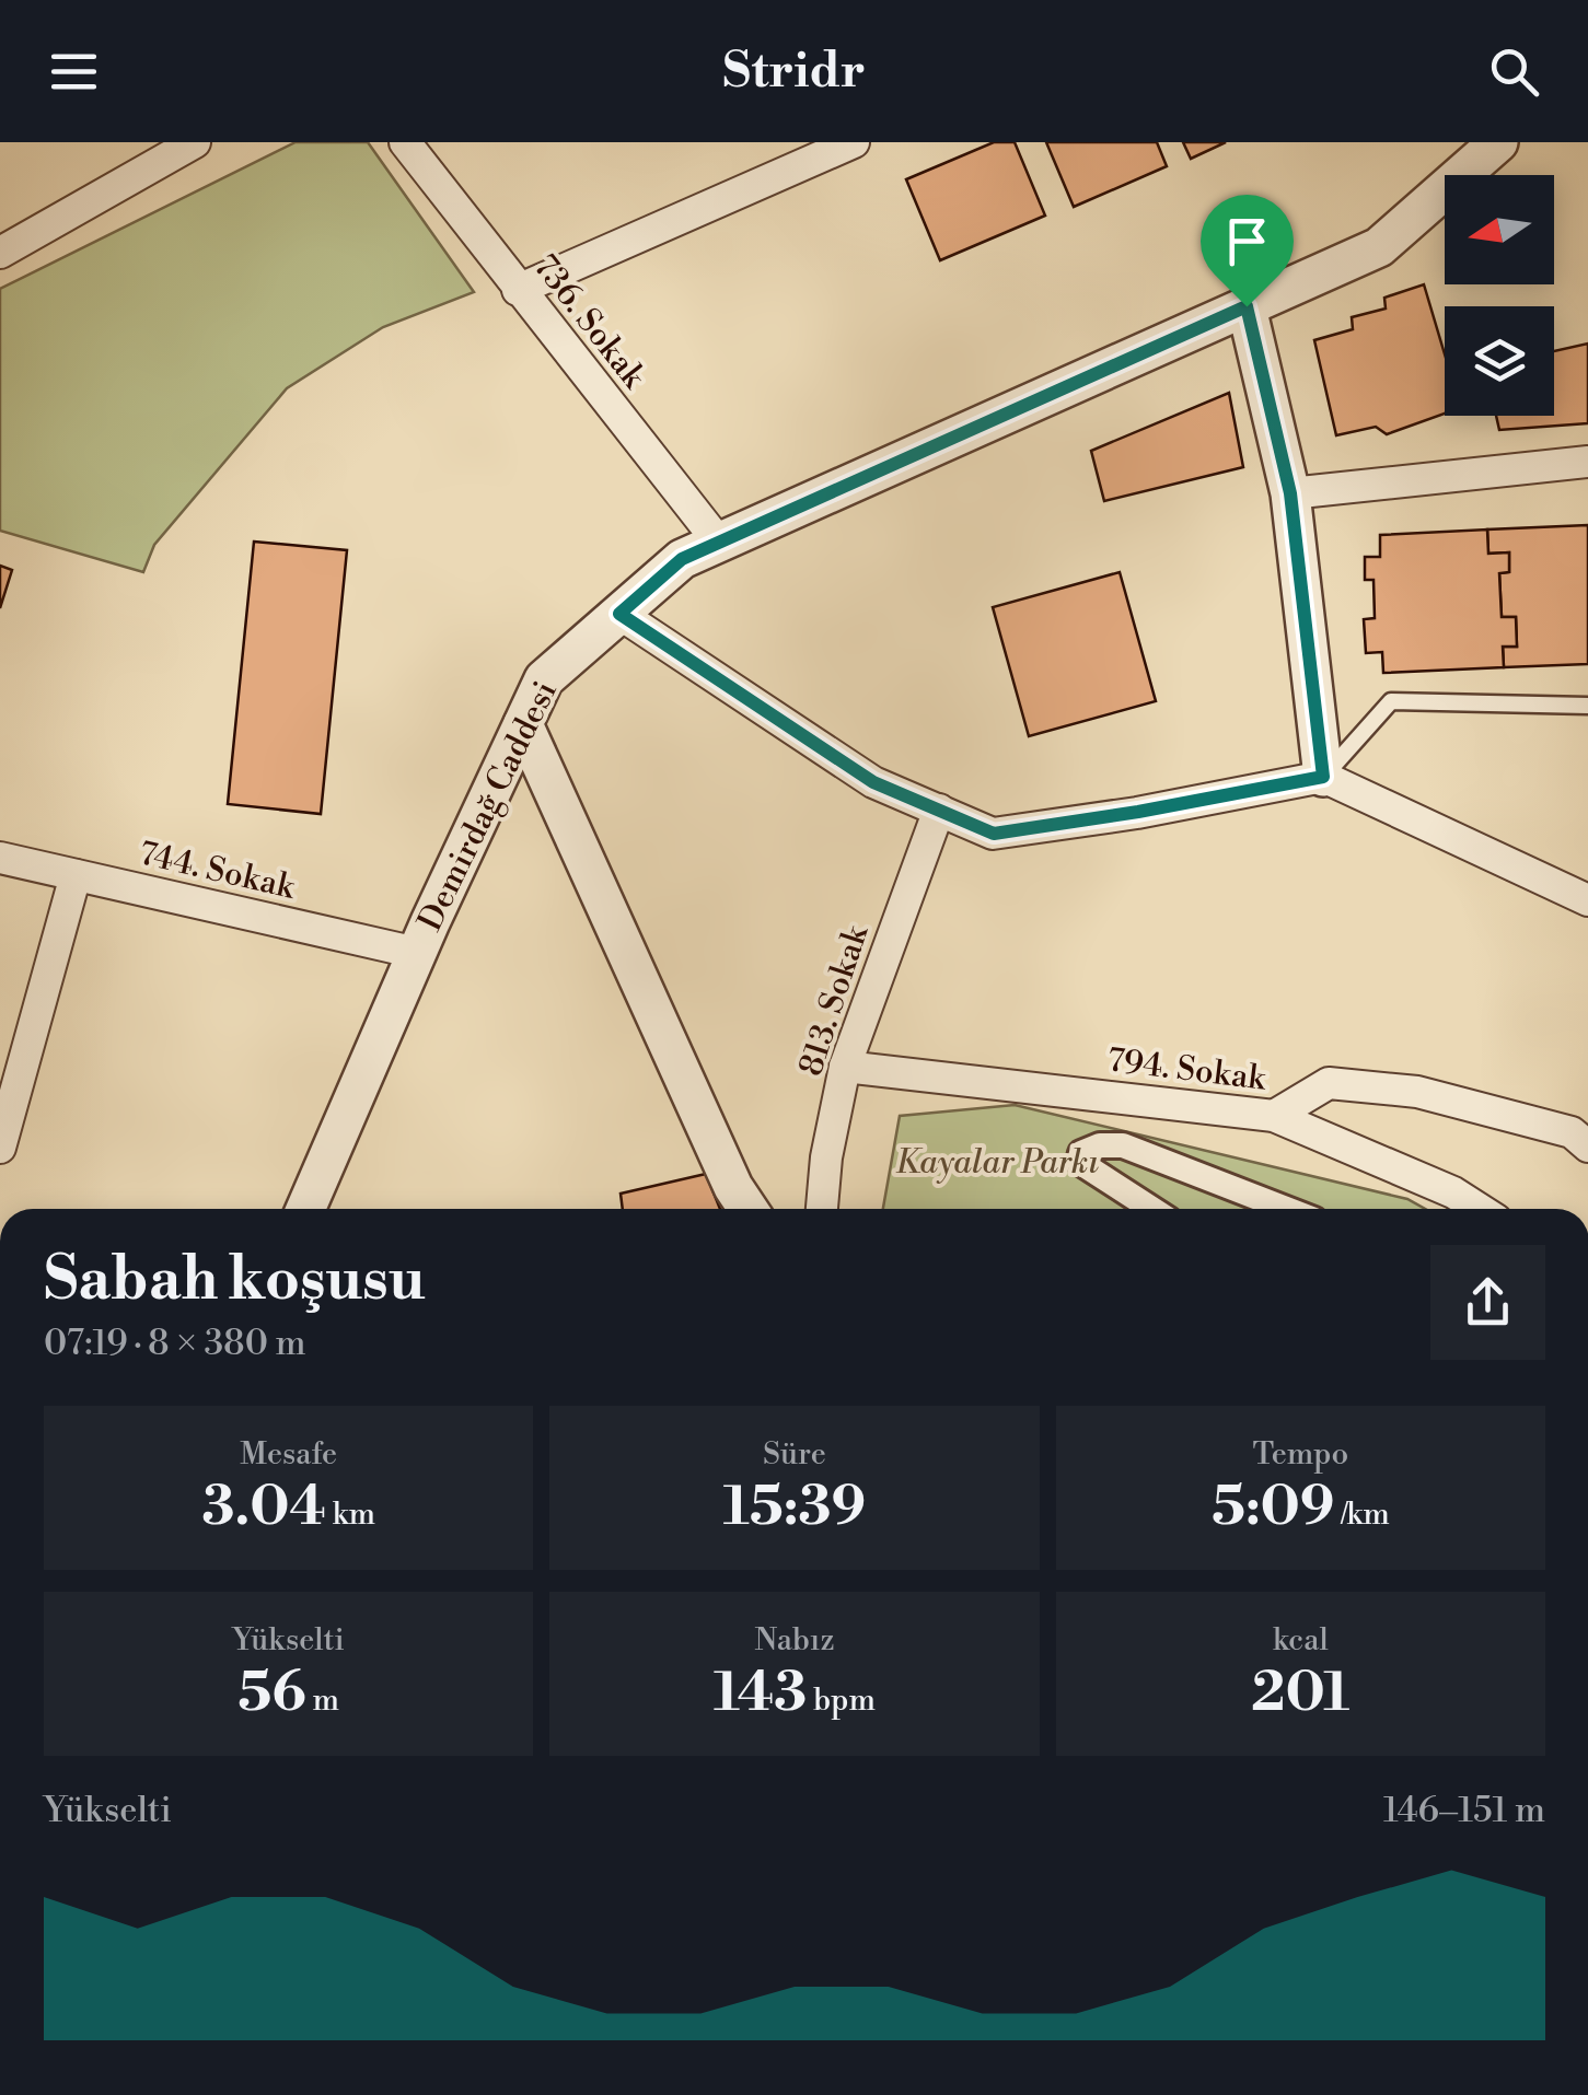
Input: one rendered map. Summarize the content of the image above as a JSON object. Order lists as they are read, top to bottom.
{
  "streets": {
    "street": [
      "736. Sokak",
      "Demirdağ Caddesi",
      "744. Sokak",
      "813. Sokak",
      "794. Sokak"
    ]
  },
  "crossings": [
    ["736. Sokak", "Demirdağ Caddesi"],
    ["Demirdağ Caddesi", "744. Sokak"],
    ["813. Sokak", "794. Sokak"]
  ],
  "parks": ["Kayalar Parkı"],
  "north": "left",
  "page": {
    "header": "Stridr",
    "heading": ["Sabah koşusu", "07:19 · 8 × 380 m"],
    "stats": [
      ["Mesafe", "3.04 km"],
      ["Süre", "15:39"],
      ["Tempo", "5:09 /km"],
      ["Yükselti", "56 m"],
      ["Nabız", "143 bpm"],
      ["kcal", "201"]
    ],
    "chart": ["Yükselti", "146–151 m"]
  }
}
